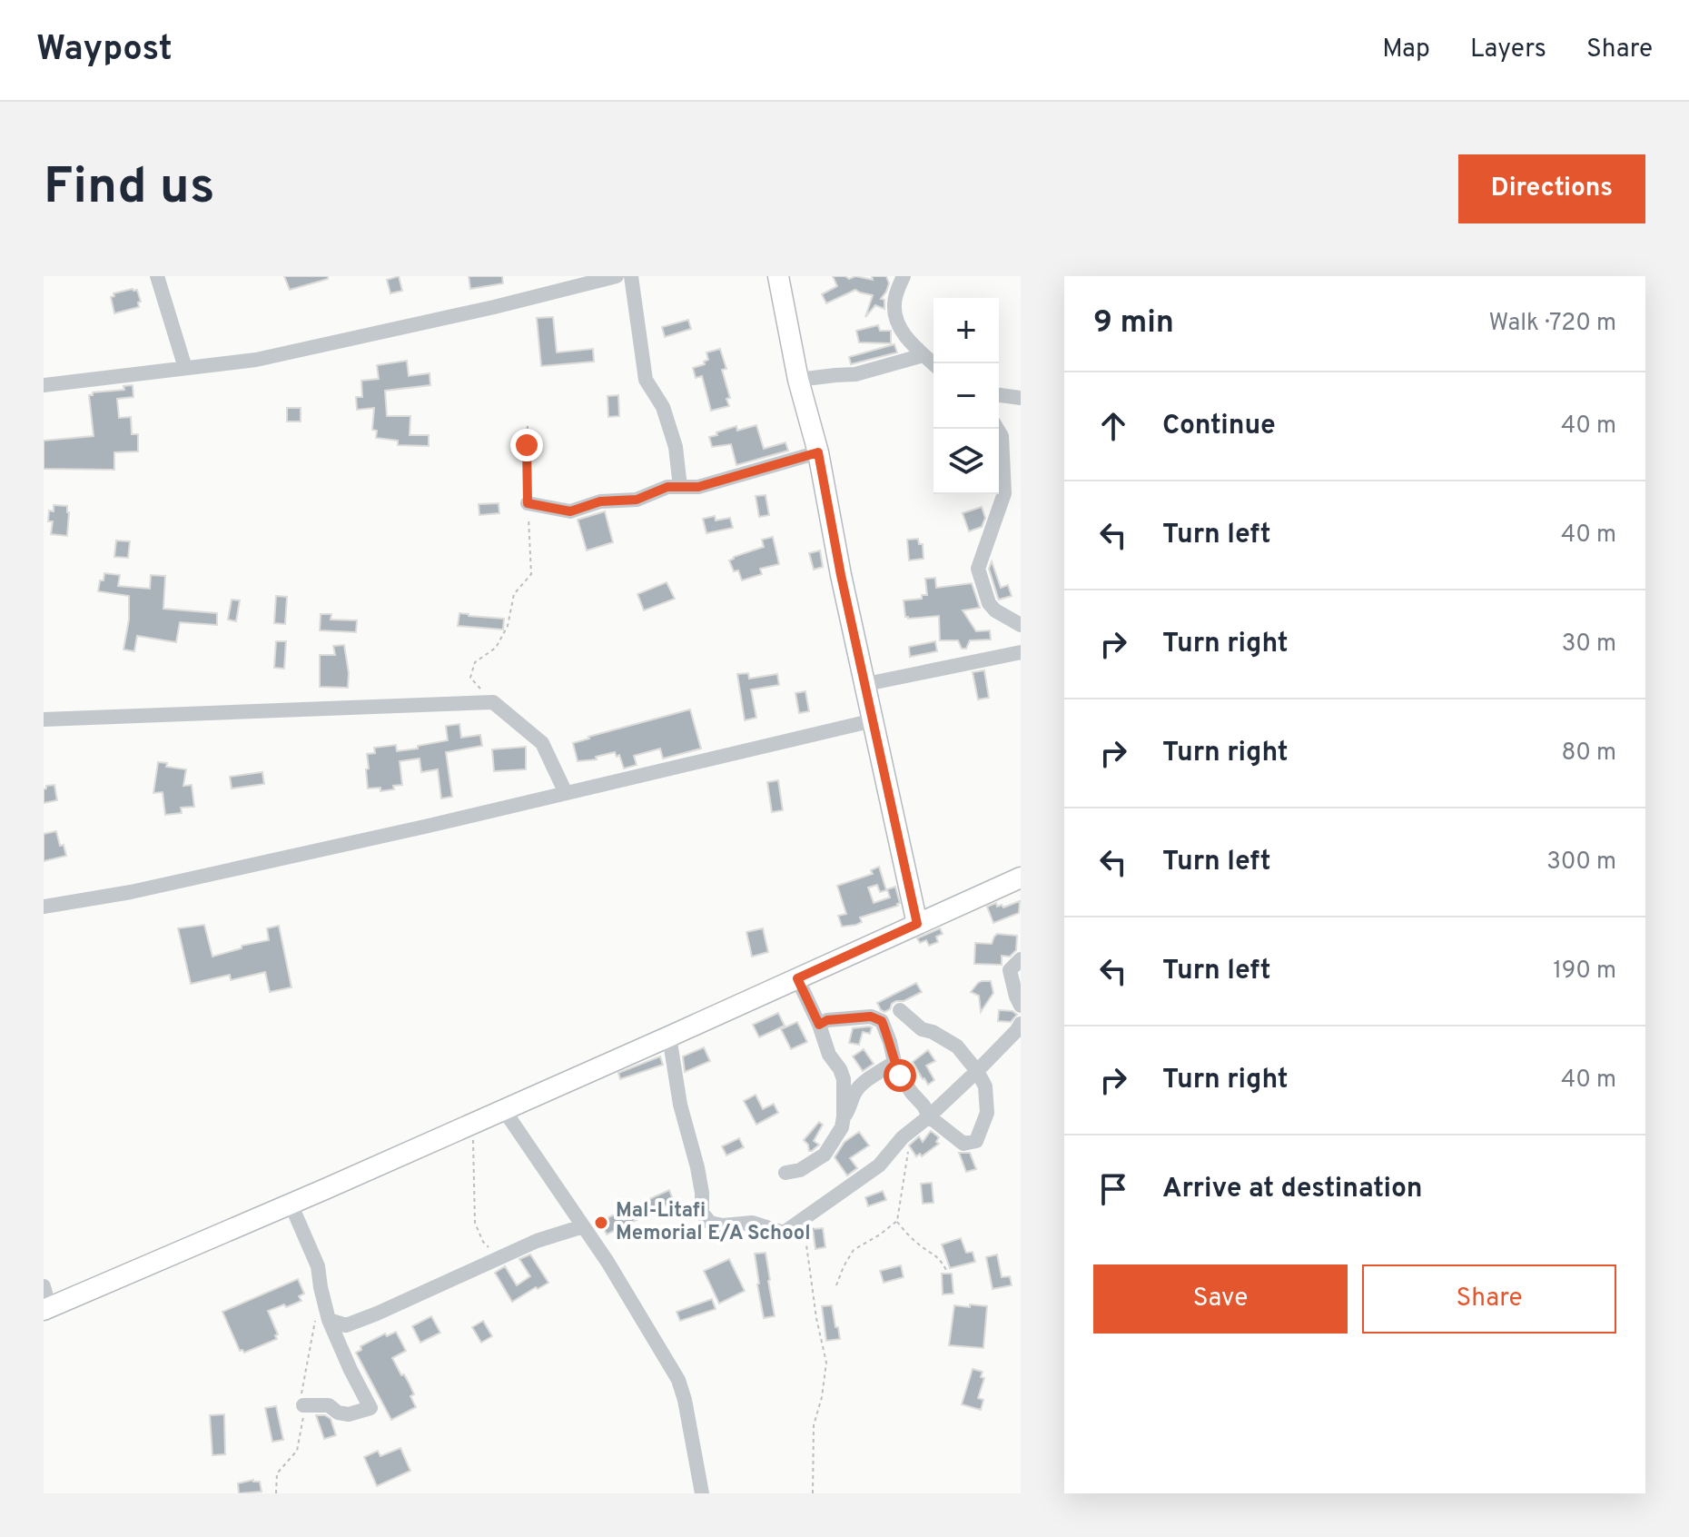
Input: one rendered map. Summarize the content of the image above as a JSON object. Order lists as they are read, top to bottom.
{
  "places": ["Mal-Litafi Memorial E/A School"],
  "page": {
    "header": "Waypost",
    "nav": ["Map", "Layers", "Share"],
    "buttons": [
      "Directions",
      ["Save", "Share"]
    ],
    "title": "Find us",
    "heading": ["9 min", "Walk · 720 m"],
    "map_buttons": ["+", "−"],
    "list": [
      ["Continue", "40 m"],
      ["Turn left", "40 m"],
      ["Turn right", "30 m"],
      ["Turn right", "80 m"],
      ["Turn left", "300 m"],
      ["Turn left", "190 m"],
      ["Turn right", "40 m"],
      "Arrive at destination"
    ]
  }
}
